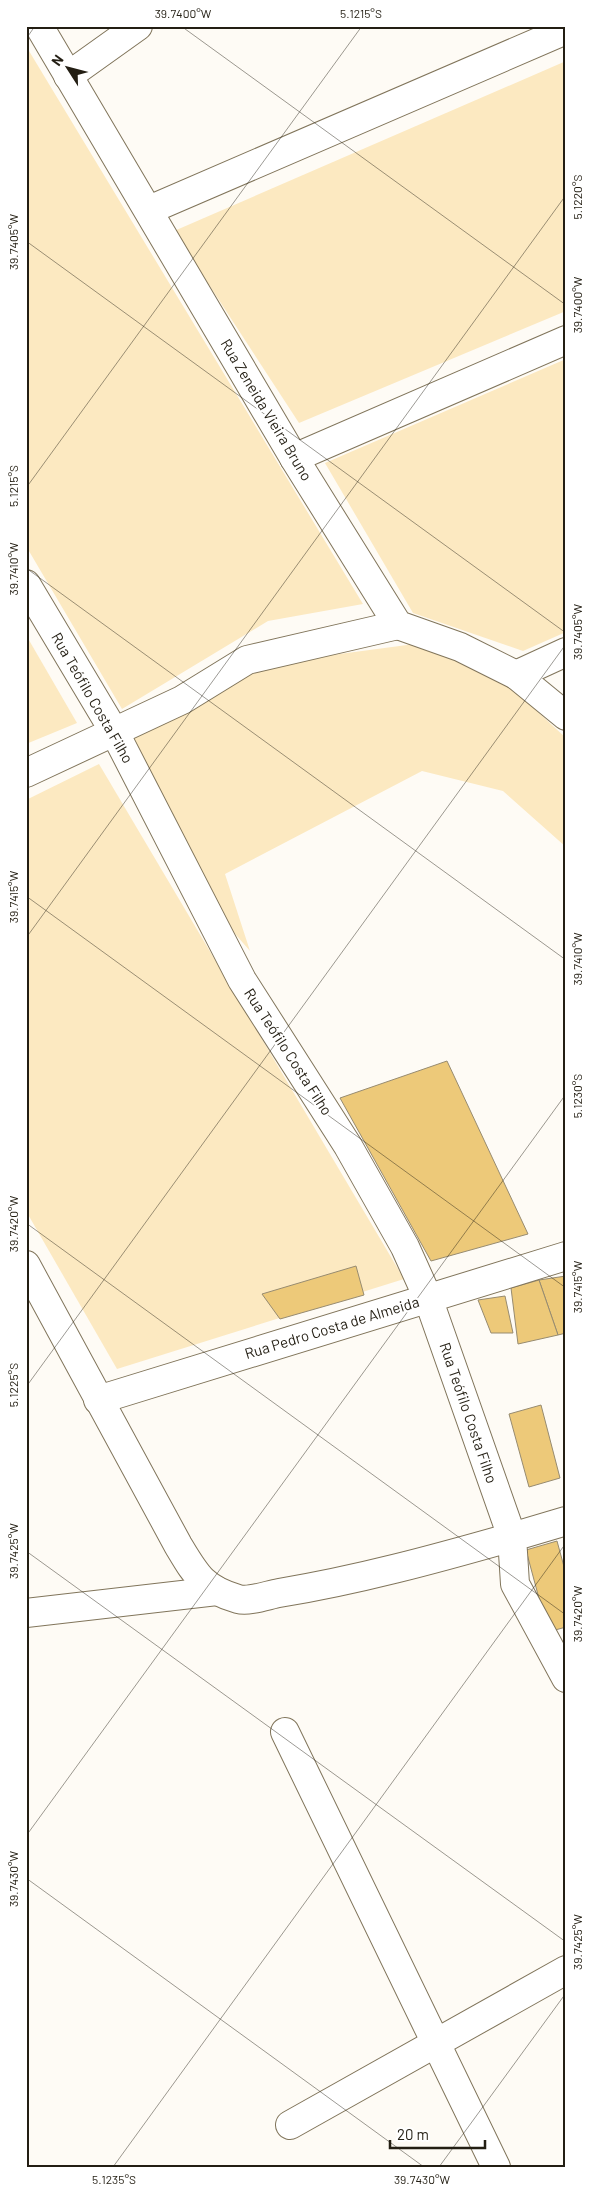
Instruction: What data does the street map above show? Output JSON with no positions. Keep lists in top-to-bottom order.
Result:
{
  "streets": {
    "street": ["Rua Zeneida Vieira Bruno", "Rua Teófilo Costa Filho", "Rua Pedro Costa de Almeida"]
  },
  "crossings": [
    ["Rua Teófilo Costa Filho", "Rua Pedro Costa de Almeida"]
  ],
  "scale_bar": "20 m",
  "north": "top left",
  "coordinates": [
    "39.7400°W",
    "5.1215°S",
    "5.1220°S",
    "39.7405°W",
    "39.7410°W",
    "39.7415°W",
    "5.1230°S",
    "39.7420°W",
    "5.1225°S",
    "39.7425°W",
    "39.7430°W",
    "5.1235°S"
  ]
}
